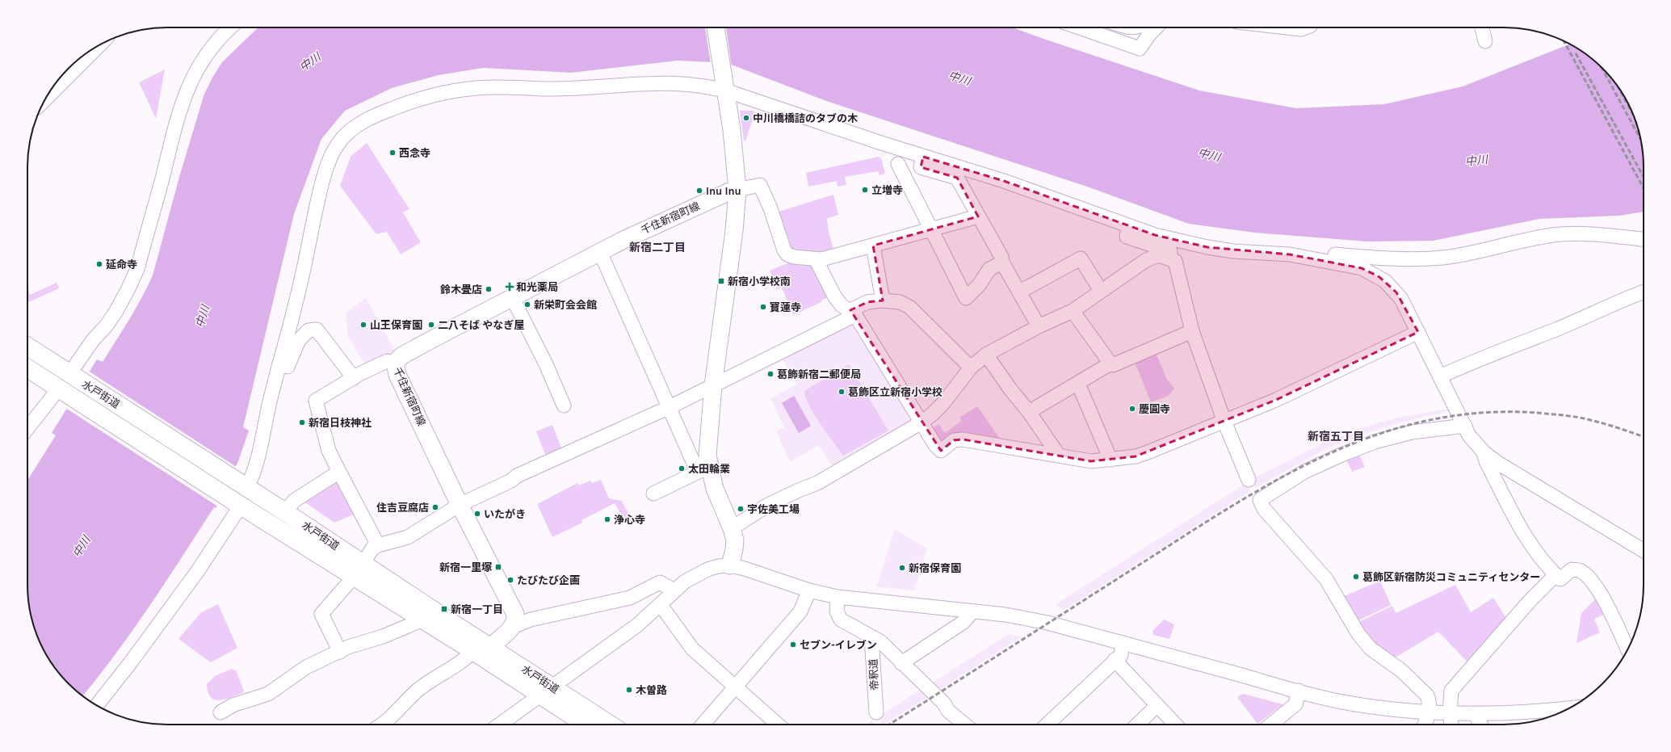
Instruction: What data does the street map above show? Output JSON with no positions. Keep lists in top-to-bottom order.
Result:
{
  "streets": {
    "highway": ["水戸街道"],
    "main road": ["千住新宿町線"],
    "street": ["帝釈道"]
  },
  "districts": ["新宿二丁目", "新宿五丁目"],
  "water": ["中川"],
  "places": {
    "other": [
      "中川橋橋詰のタブの木",
      "西念寺",
      "立増寺",
      "Inu Inu",
      "延命寺",
      "鈴木畳店",
      "新栄町会会館",
      "寶蓮寺",
      "山王保育園",
      "二八そば やなぎ屋",
      "葛飾新宿二郵便局",
      "葛飾区立新宿小学校",
      "慶圓寺",
      "新宿日枝神社",
      "太田輪業",
      "住吉豆腐店",
      "宇佐美工場",
      "いたがき",
      "浄心寺",
      "新宿保育園",
      "葛飾区新宿防災コミュニティセンター",
      "たびたび企画",
      "セブン-イレブン",
      "木曽路"
    ],
    "transit": ["新宿小学校南", "新宿一里塚", "新宿一丁目"],
    "health": ["和光薬局"]
  }
}
